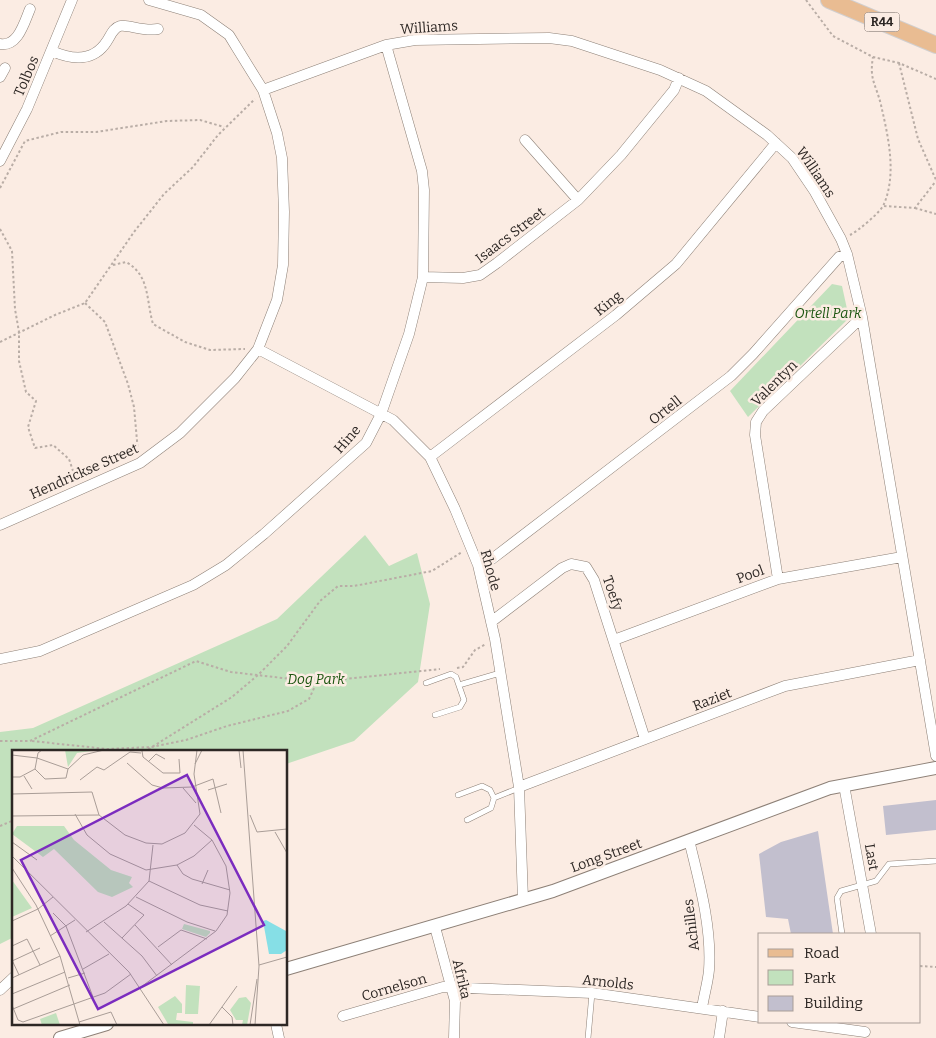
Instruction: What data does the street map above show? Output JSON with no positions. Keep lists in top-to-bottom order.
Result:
{
  "streets": {
    "main road": ["R44"],
    "street": [
      "Williams",
      "Tolbos",
      "Isaacs Street",
      "King",
      "Valentyn",
      "Ortell",
      "Hine",
      "Hendrickse Street",
      "Rhode",
      "Pool",
      "Toefy",
      "Raziet",
      "Long Street",
      "Last",
      "Achilles",
      "Afrika",
      "Arnolds",
      "Cornelson"
    ]
  },
  "crossings": [
    ["Williams", "Isaacs Street"],
    ["Williams", "King"],
    ["Williams", "Valentyn"],
    ["Williams", "Ortell"],
    ["Williams", "Hine"],
    ["Williams", "Hendrickse Street"],
    ["Williams", "Pool"],
    ["Williams", "Raziet"],
    ["Isaacs Street", "Hine"],
    ["King", "Rhode"],
    ["Valentyn", "Pool"],
    ["Ortell", "Rhode"],
    ["Hine", "Rhode"],
    ["Hendrickse Street", "Rhode"],
    ["Rhode", "Toefy"],
    ["Rhode", "Raziet"],
    ["Rhode", "Long Street"],
    ["Pool", "Toefy"],
    ["Toefy", "Raziet"],
    ["Long Street", "Last"],
    ["Long Street", "Achilles"],
    ["Long Street", "Afrika"],
    ["Achilles", "Arnolds"],
    ["Afrika", "Arnolds"],
    ["Afrika", "Cornelson"],
    ["Arnolds", "Cornelson"]
  ],
  "parks": ["Ortell Park", "Dog Park"],
  "legend": ["Road", "Park", "Building"]
}
